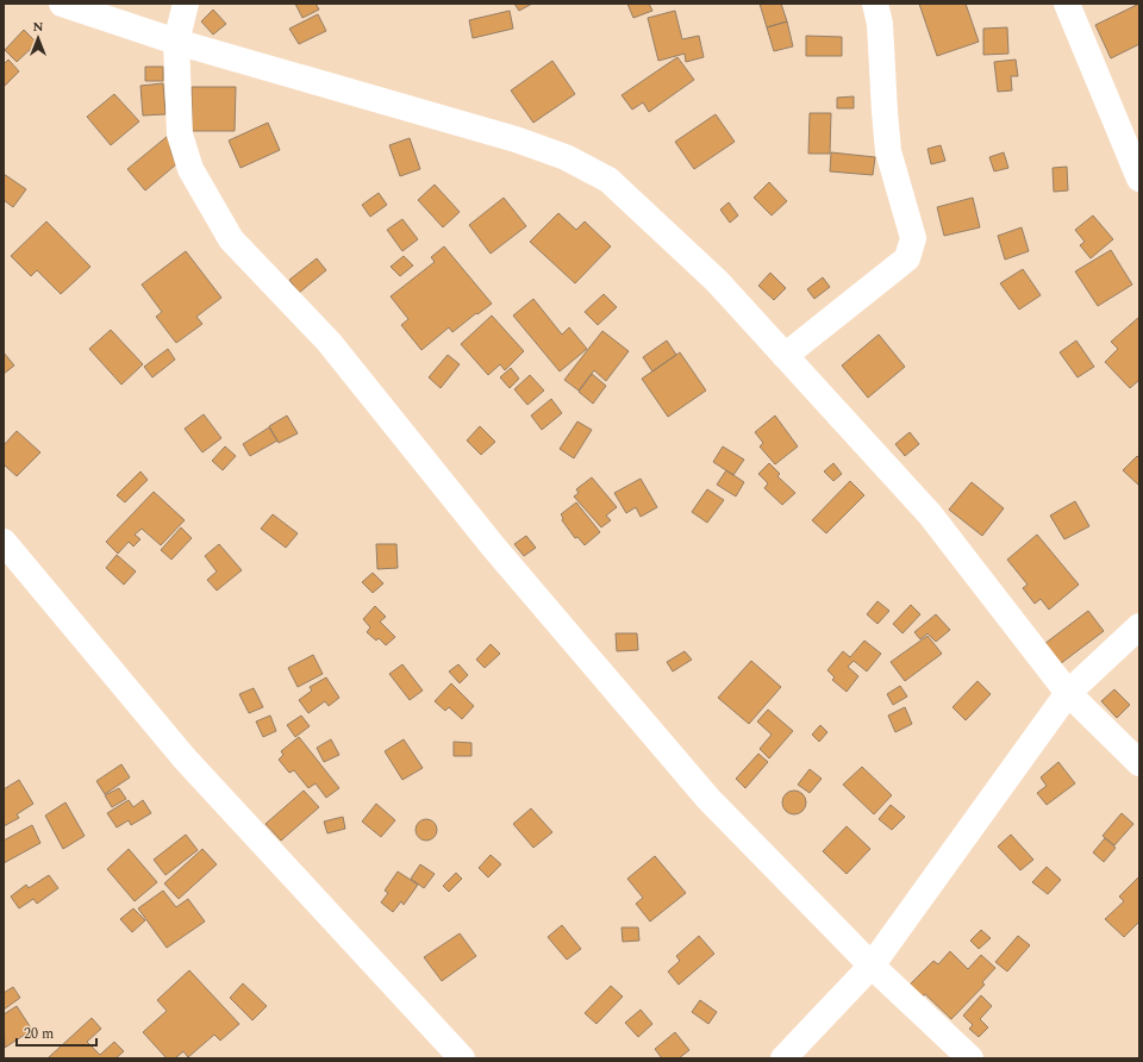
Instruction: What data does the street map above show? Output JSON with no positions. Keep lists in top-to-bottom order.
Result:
{
  "scale_bar": "20 m",
  "north": "top"
}
